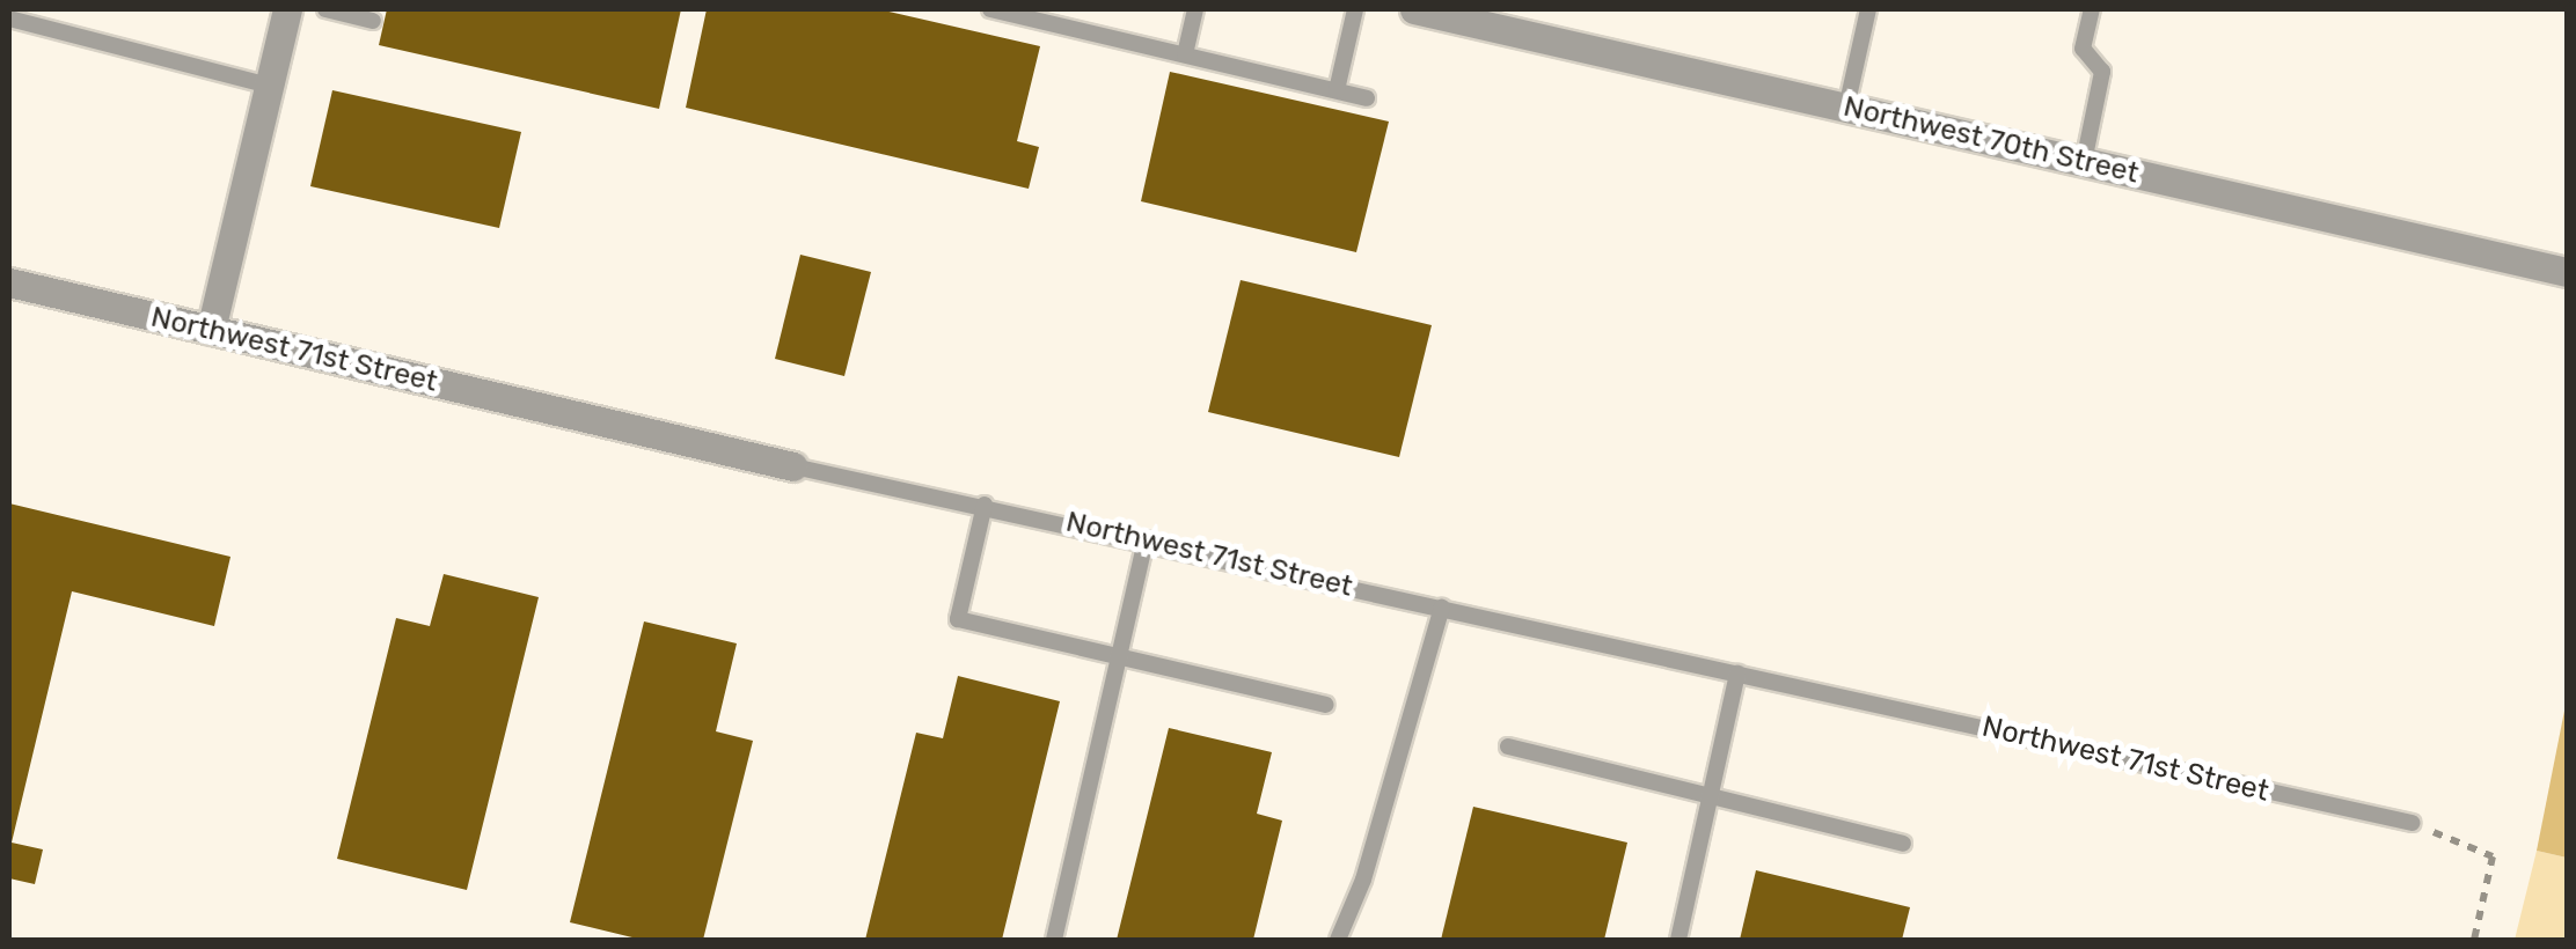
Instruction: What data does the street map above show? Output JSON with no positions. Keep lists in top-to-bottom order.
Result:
{
  "streets": {
    "street": ["Northwest 70th Street", "Northwest 71st Street"]
  }
}
